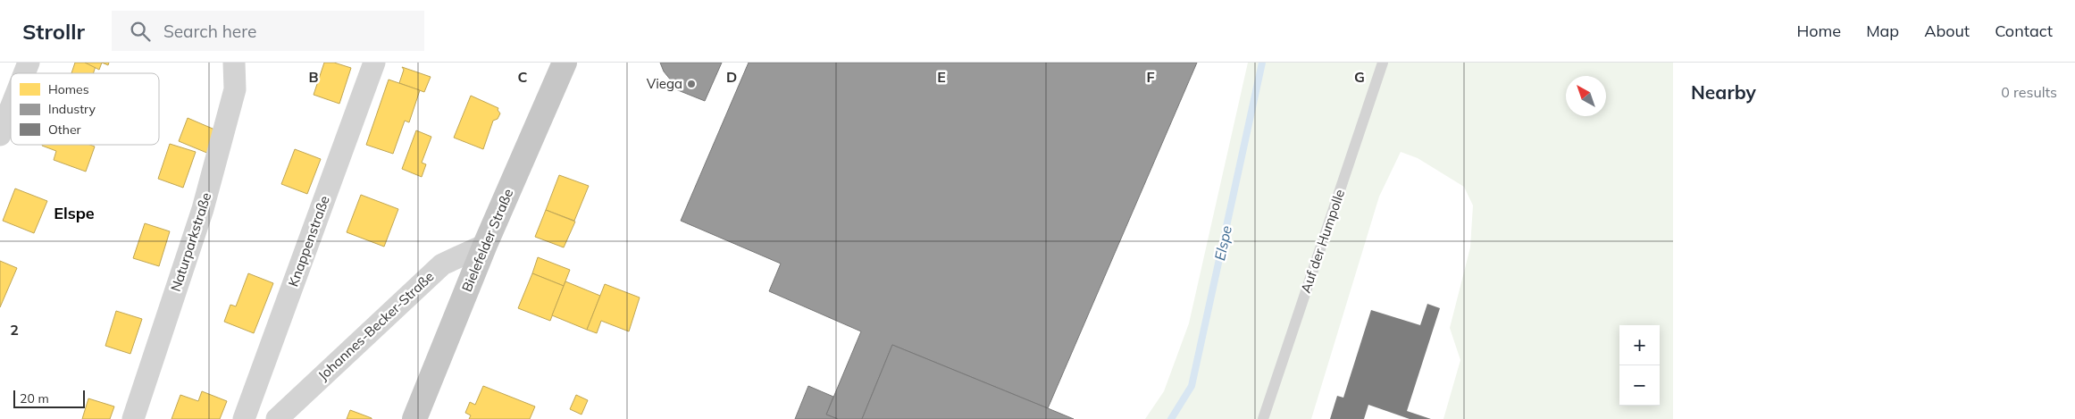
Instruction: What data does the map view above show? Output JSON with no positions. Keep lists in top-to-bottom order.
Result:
{
  "streets": {
    "main road": ["Bielefelder Straße"],
    "street": ["Knappenstraße", "Naturparkstraße", "Johannes-Becker-Straße"],
    "lane": ["Auf der Humpolle"]
  },
  "crossings": [
    ["Bielefelder Straße", "Johannes-Becker-Straße"]
  ],
  "districts": ["Elspe"],
  "water": ["Elspe"],
  "places": ["Viega"],
  "legend": ["Homes", "Industry", "Other"],
  "scale_bar": "20 m",
  "north": "top left",
  "page": {
    "header": "Strollr",
    "search": "Search here",
    "nav": [
      "Home",
      "Map",
      "About",
      "Contact"
    ],
    "heading": ["Nearby", "0 results"],
    "map_buttons": ["+", "−"],
    "scale": "20 m"
  },
  "grid": {
    "columns": [
      "B",
      "C",
      "D",
      "E",
      "F",
      "G"
    ],
    "rows": ["2"]
  }
}
